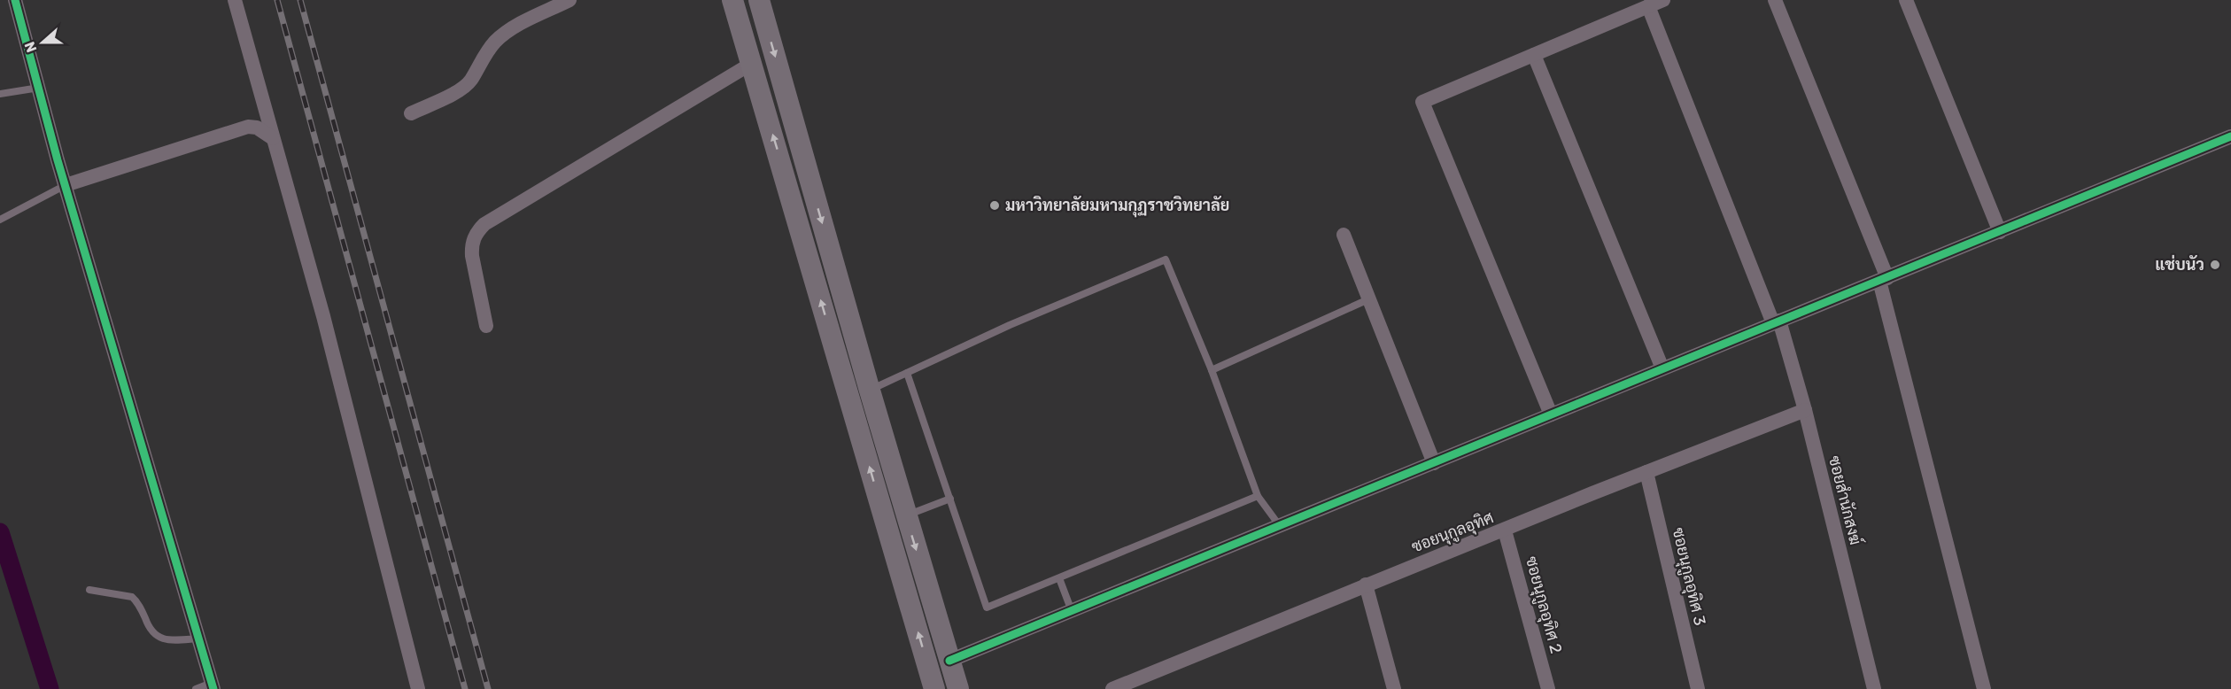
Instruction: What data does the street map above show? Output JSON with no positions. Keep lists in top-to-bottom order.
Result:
{
  "streets": {
    "street": [
      "ซอยสำนักสงฆ์",
      "ซอยนุกูลอุทิศ",
      "ซอยนุกูลอุทิศ 3",
      "ซอยนุกูลอุทิศ 2"
    ]
  },
  "crossings": [
    ["ซอยสำนักสงฆ์", "ซอยนุกูลอุทิศ"],
    ["ซอยนุกูลอุทิศ", "ซอยนุกูลอุทิศ 3"],
    ["ซอยนุกูลอุทิศ", "ซอยนุกูลอุทิศ 2"]
  ],
  "places": ["มหาวิทยาลัยมหามกุฏราชวิทยาลัย", "แช่บนัว"],
  "north": "left"
}
